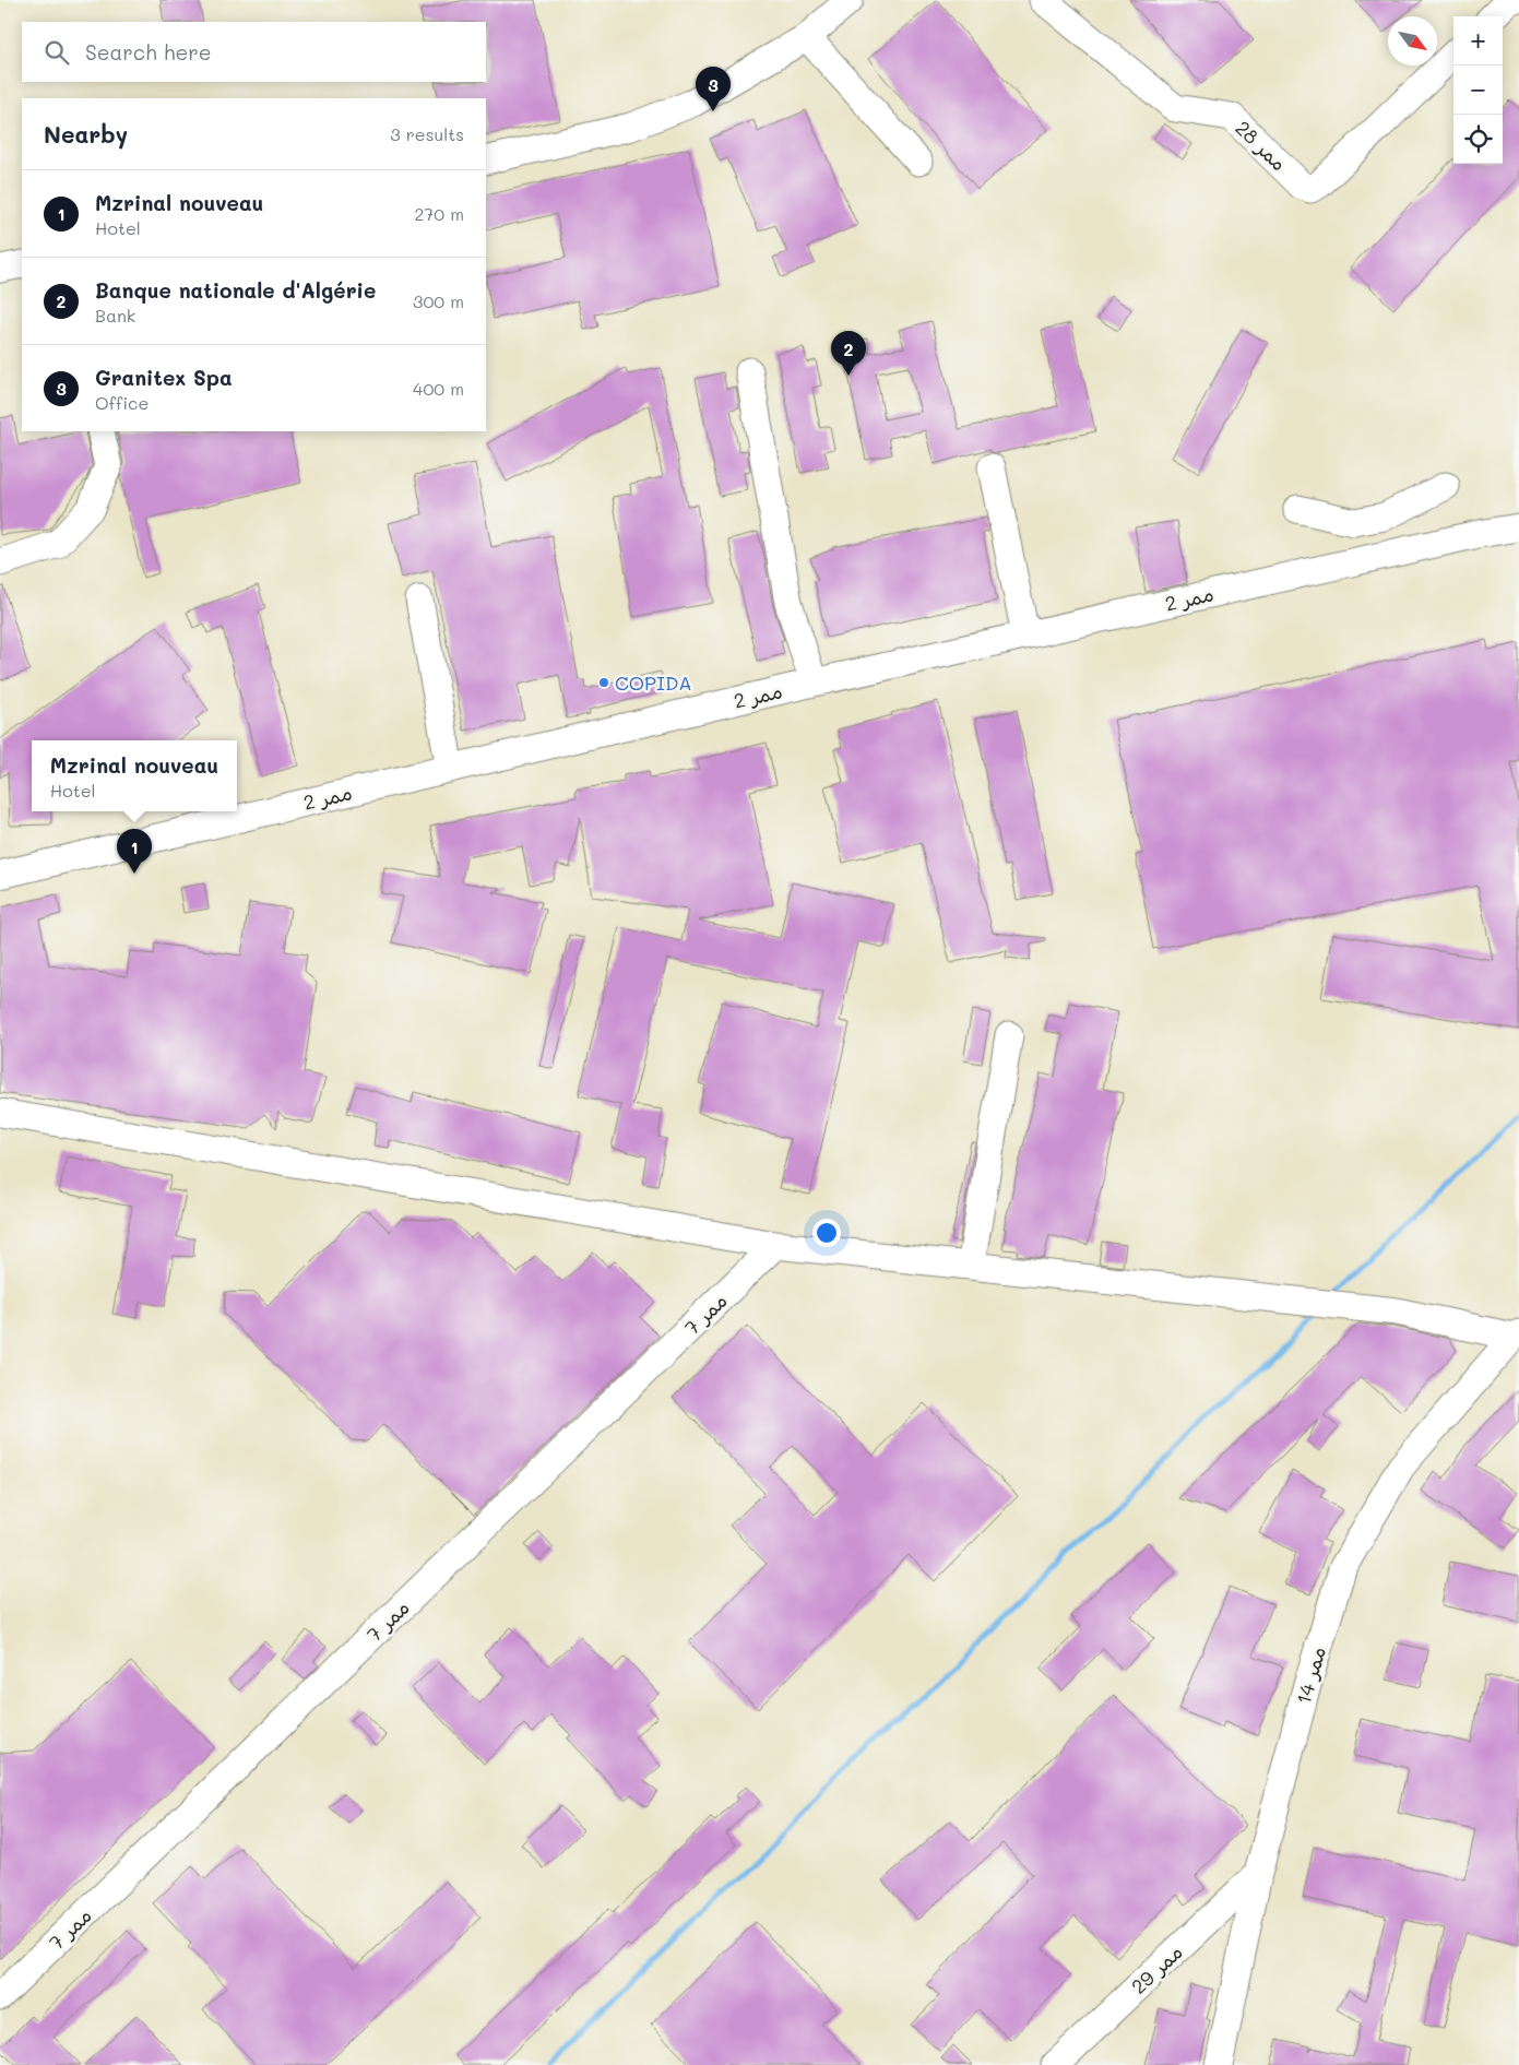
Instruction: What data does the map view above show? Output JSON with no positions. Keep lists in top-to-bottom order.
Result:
{
  "streets": {
    "lane": [
      "ممر 28",
      "ممر 2",
      "ممر 7",
      "ممر 14",
      "ممر 29"
    ]
  },
  "crossings": [
    ["ممر 14", "ممر 29"]
  ],
  "places": ["COPIDA"],
  "north": "bottom right",
  "page": {
    "map_buttons": ["+", "−"],
    "search": "Search here",
    "pins": ["3", "2", "1"],
    "heading": ["Nearby", "3 results"],
    "list": [
      {
        "mark": "1",
        "name": "Mzrinal nouveau",
        "note": "Hotel",
        "value": "270 m"
      },
      {
        "mark": "2",
        "name": "Banque nationale d'Algérie",
        "note": "Bank",
        "value": "300 m"
      },
      {
        "mark": "3",
        "name": "Granitex Spa",
        "note": "Office",
        "value": "400 m"
      }
    ],
    "popup": ["Mzrinal nouveau", "Hotel"]
  }
}
